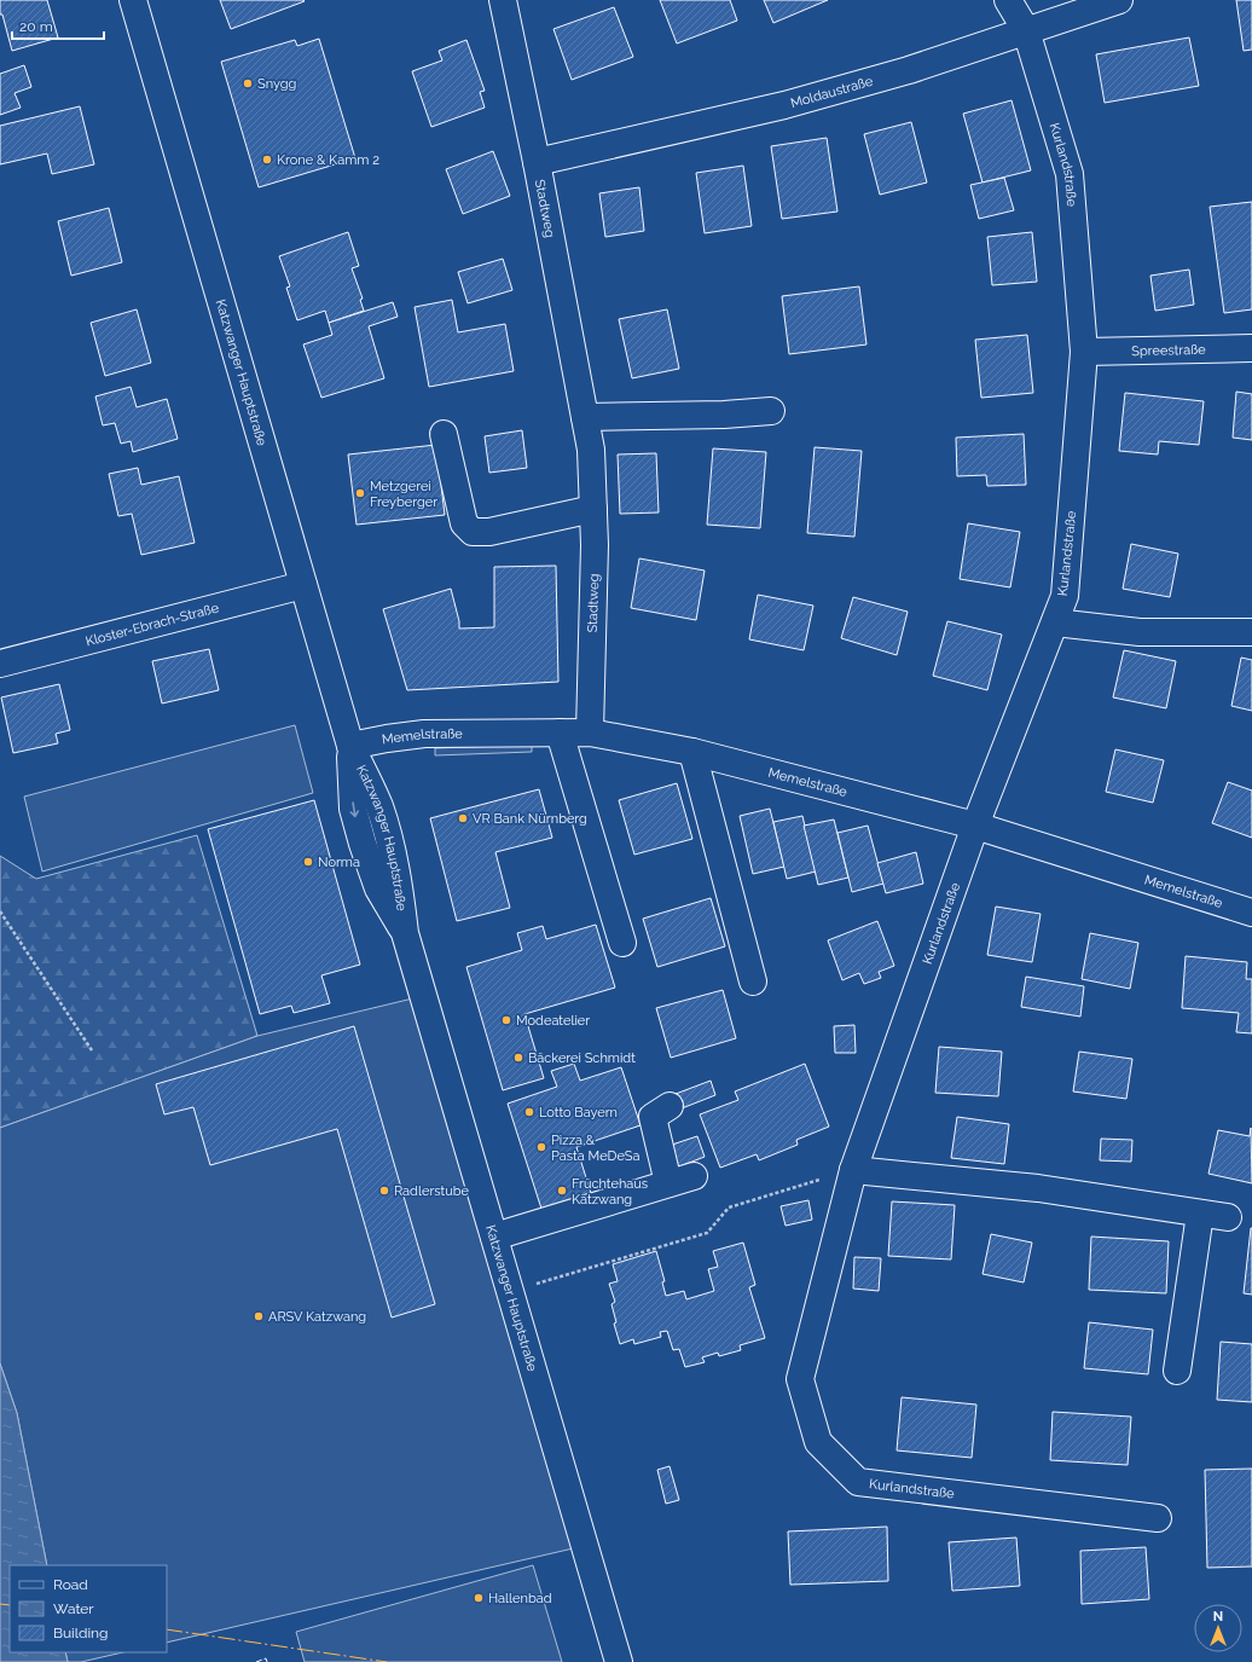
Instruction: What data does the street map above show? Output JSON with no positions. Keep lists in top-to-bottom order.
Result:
{
  "streets": {
    "street": [
      "Moldaustraße",
      "Kurlandstraße",
      "Stadtweg",
      "Spreestraße",
      "Katzwanger Hauptstraße",
      "Kloster-Ebrach-Straße",
      "Memelstraße"
    ]
  },
  "crossings": [
    ["Moldaustraße", "Kurlandstraße"],
    ["Moldaustraße", "Stadtweg"],
    ["Kurlandstraße", "Spreestraße"],
    ["Kurlandstraße", "Memelstraße"],
    ["Stadtweg", "Memelstraße"],
    ["Katzwanger Hauptstraße", "Kloster-Ebrach-Straße"],
    ["Katzwanger Hauptstraße", "Memelstraße"]
  ],
  "places": [
    "Snygg",
    "Krone & Kamm 2",
    "Metzgerei Freyberger",
    "VR Bank Nürnberg",
    "Norma",
    "Modeatelier",
    "Bäckerei Schmidt",
    "Lotto Bayern",
    "Pizza & Pasta MeDeSa",
    "Radlerstube",
    "Früchtehaus Katzwang",
    "ARSV Katzwang",
    "Hallenbad"
  ],
  "legend": ["Road", "Water", "Building"],
  "scale_bar": "20 m",
  "north": "top"
}
